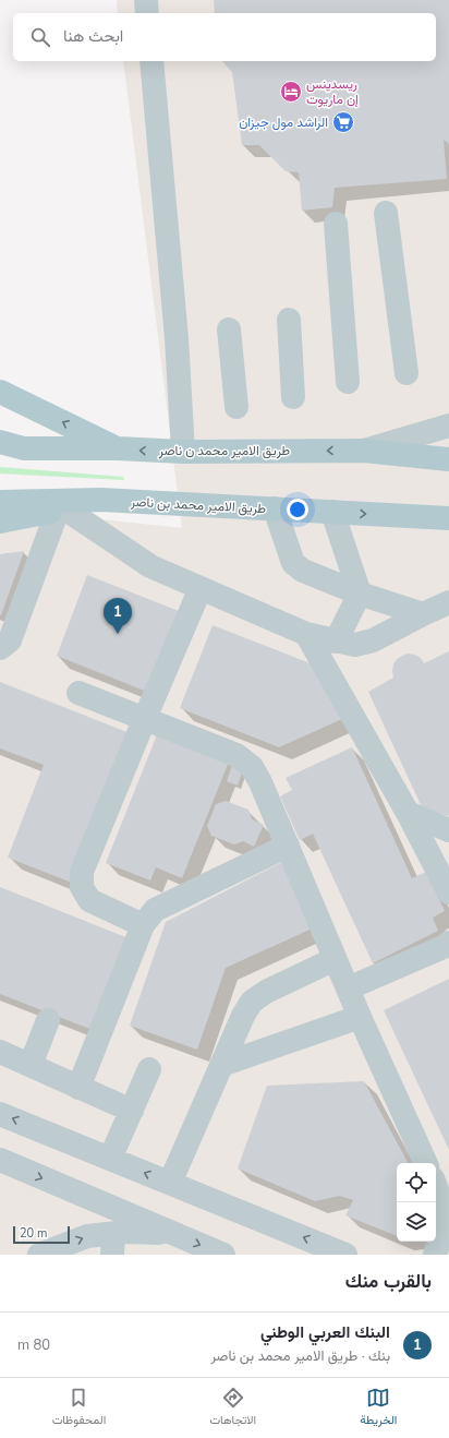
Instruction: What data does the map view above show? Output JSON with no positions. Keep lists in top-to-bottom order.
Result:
{
  "streets": {
    "main road": ["طريق الامير محمد ن ناصر", "طريق الامير محمد بن ناصر"]
  },
  "one_way": ["طريق الامير محمد ن ناصر"],
  "places": {
    "hotel": ["ريسدينس إن ماريوت"],
    "supermarket": ["الراشد مول جيزان"]
  },
  "scale_bar": "20 m",
  "page": {
    "search": "ابحث هنا",
    "pins": "1",
    "scale": "20 m",
    "heading": "بالقرب منك",
    "list": [
      {
        "mark": "1",
        "name": "البنك العربي الوطني",
        "note": "بنك · طريق الامير محمد بن ناصر",
        "value": "80 m"
      }
    ],
    "nav": ["الخريطة", "الاتجاهات", "المحفوظات"]
  }
}
